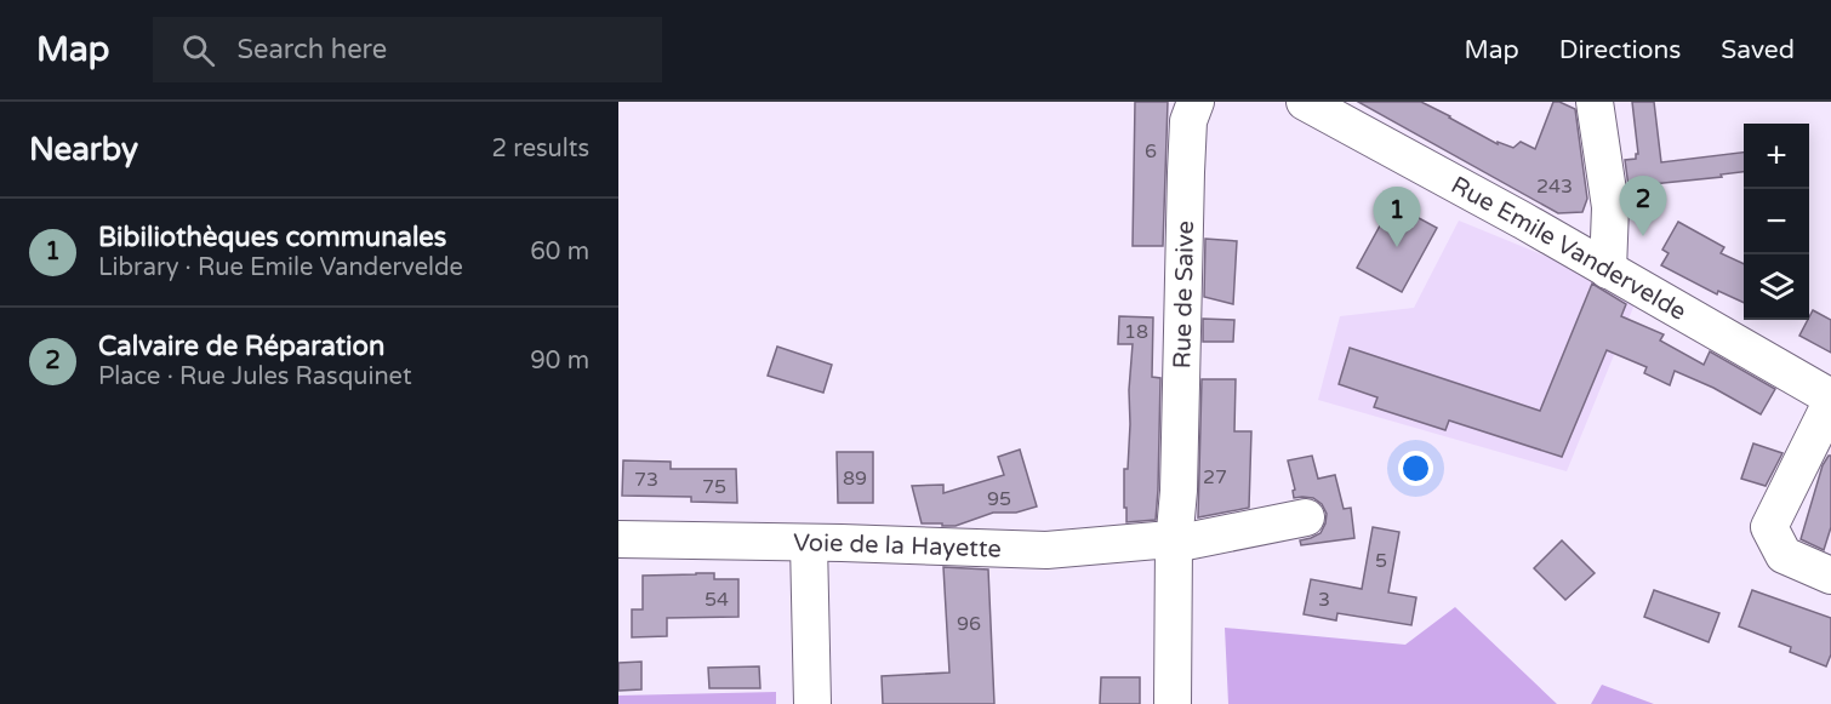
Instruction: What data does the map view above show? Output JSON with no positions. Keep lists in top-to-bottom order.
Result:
{
  "streets": {
    "street": ["Rue Emile Vandervelde", "Rue de Saive", "Voie de la Hayette"]
  },
  "crossings": [
    ["Rue de Saive", "Voie de la Hayette"]
  ],
  "house_numbers": [
    "6",
    "243",
    "18",
    "27",
    "89",
    "73",
    "75",
    "95",
    "5",
    "54",
    "3",
    "96"
  ],
  "page": {
    "header": "Map",
    "search": "Search here",
    "nav": ["Map", "Directions", "Saved"],
    "heading": ["Nearby", "2 results"],
    "map_buttons": ["+", "−"],
    "pins": ["2", "1"],
    "list": [
      {
        "mark": "1",
        "name": "Bibiliothèques communales",
        "note": "Library · Rue Emile Vandervelde",
        "value": "60 m"
      },
      {
        "mark": "2",
        "name": "Calvaire de Réparation",
        "note": "Place · Rue Jules Rasquinet",
        "value": "90 m"
      }
    ]
  }
}
